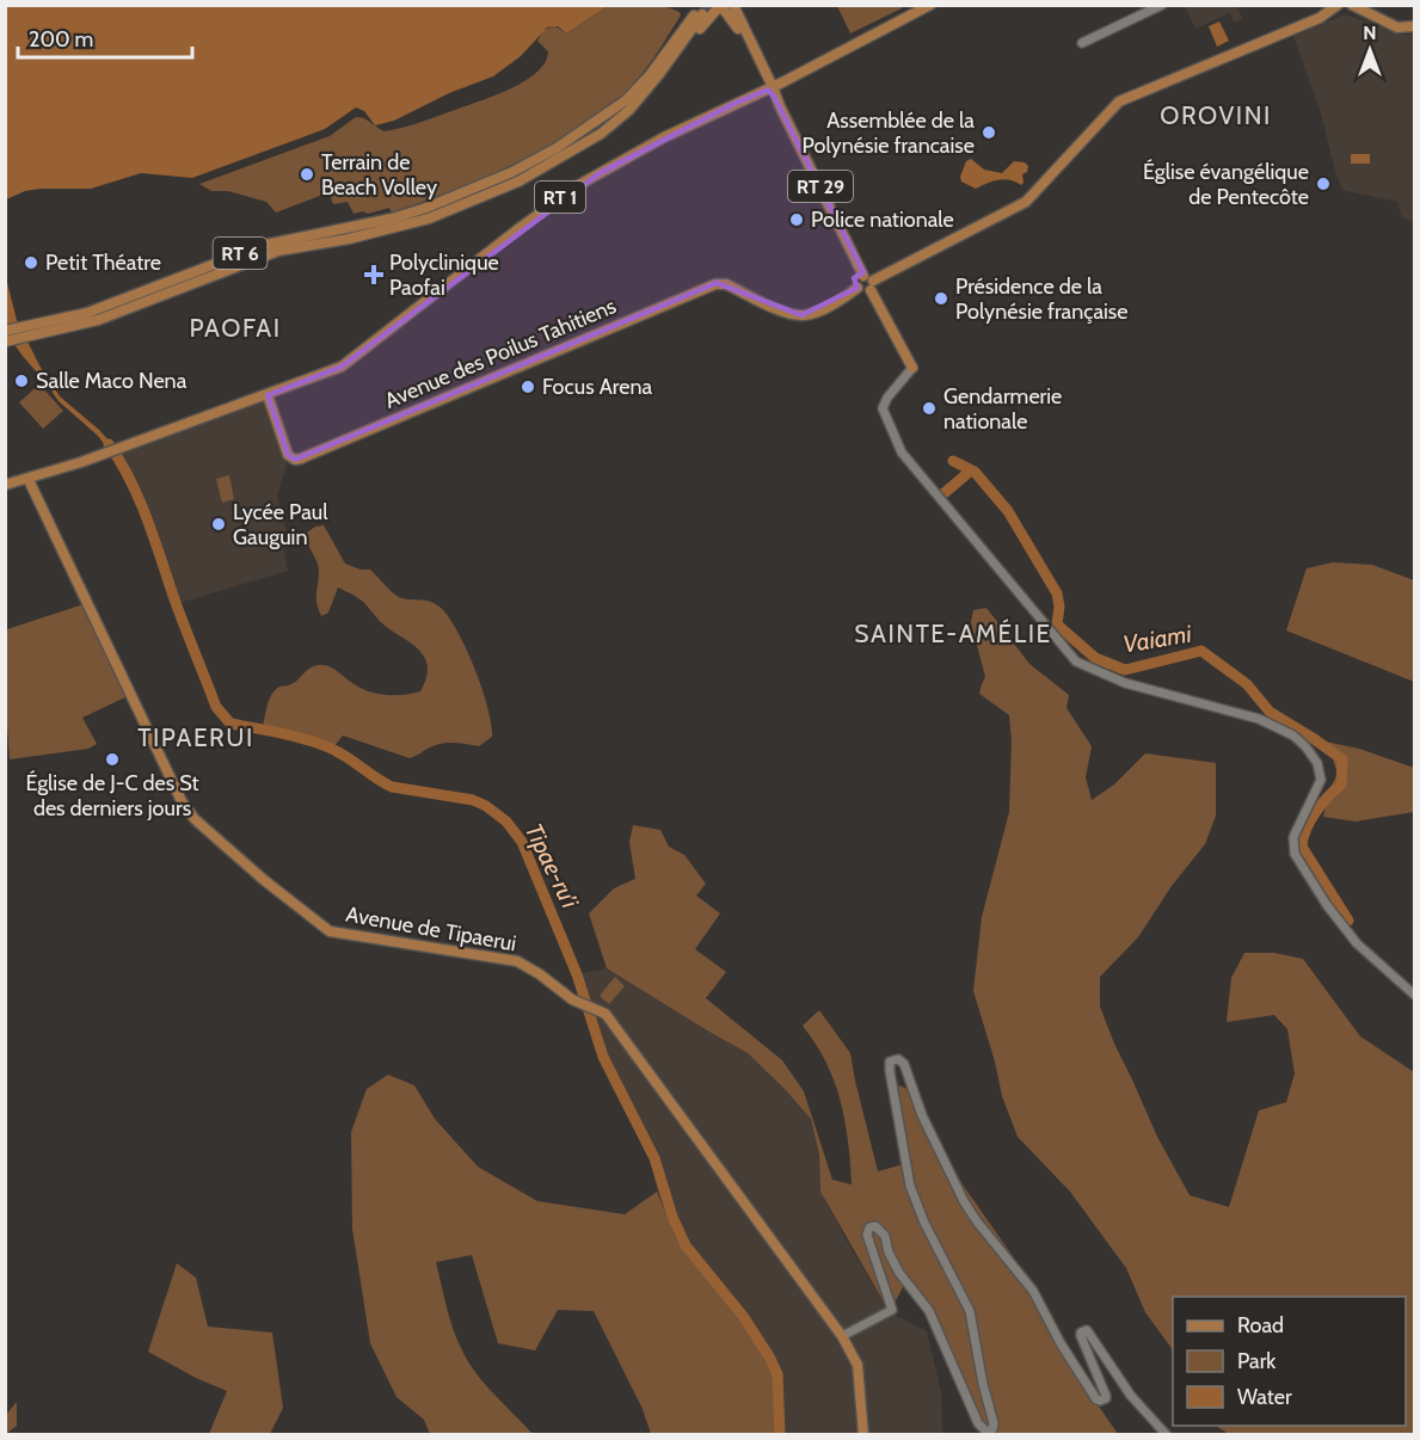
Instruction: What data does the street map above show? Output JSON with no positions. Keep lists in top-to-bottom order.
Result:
{
  "streets": {
    "main road": [
      "RT 29",
      "RT 1",
      "RT 6",
      "Avenue des Poilus Tahitiens",
      "Avenue de Tipaerui"
    ]
  },
  "crossings": [
    ["RT 29", "RT 1"],
    ["RT 29", "RT 6"],
    ["RT 29", "Avenue des Poilus Tahitiens"],
    ["RT 1", "Avenue des Poilus Tahitiens"],
    ["RT 1", "Avenue de Tipaerui"]
  ],
  "districts": [
    "OROVINI",
    "PAOFAI",
    "SAINTE-AMÉLIE",
    "TIPAERUI"
  ],
  "water": ["Vaiami", "Tipae-ru’i"],
  "places": {
    "other": [
      "Assemblée de la Polynésie francaise",
      "Terrain de Beach Volley",
      "Église évangélique de Pentecôte",
      "Police nationale",
      "Petit Théatre",
      "Présidence de la Polynésie française",
      "Salle Maco Nena",
      "Focus Arena",
      "Gendarmerie nationale",
      "Lycée Paul Gauguin",
      "Église de J-C des St des derniers jours"
    ],
    "health": ["Polyclinique Paofai"]
  },
  "legend": ["Road", "Park", "Water"],
  "scale_bar": "200 m",
  "north": "top"
}
